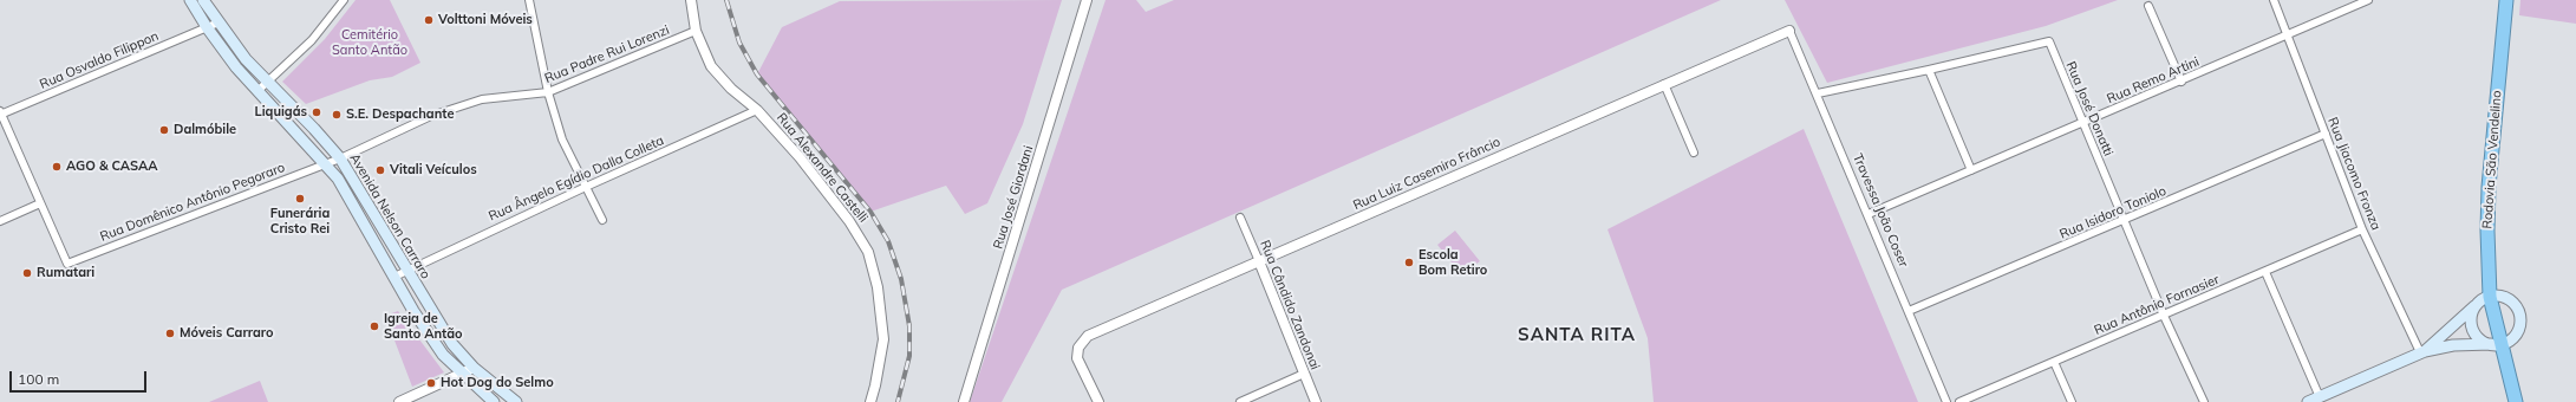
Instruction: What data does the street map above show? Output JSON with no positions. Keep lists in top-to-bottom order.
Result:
{
  "streets": {
    "highway": ["Rodovia São Vendelino"],
    "main road": ["Avenida Nelson Carraro"],
    "street": [
      "Rua Padre Rui Lorenzi",
      "Rua Osvaldo Filippon",
      "Rua Remo Artini",
      "Rua José Donatti",
      "Rua Alexandre Castelli",
      "Rua Luiz Casemiro Frâncio",
      "Rua Jiacomo Fronza",
      "Rua Ângelo Egídio Dalla Colleta",
      "Rua José Giordani",
      "Rua Domênico Antônio Pegoraro",
      "Travessa João Coser",
      "Rua Isidoro Toniolo",
      "Rua Cândido Zandonai",
      "Rua Antônio Fornasier"
    ]
  },
  "crossings": [
    ["Rua Padre Rui Lorenzi", "Rua Alexandre Castelli"],
    ["Rua Padre Rui Lorenzi", "Rua Domênico Antônio Pegoraro"],
    ["Rua Padre Rui Lorenzi", "Avenida Nelson Carraro"],
    ["Rua Osvaldo Filippon", "Avenida Nelson Carraro"],
    ["Rua Remo Artini", "Rua José Donatti"],
    ["Rua Remo Artini", "Rua Jiacomo Fronza"],
    ["Rua Remo Artini", "Travessa João Coser"],
    ["Rua José Donatti", "Travessa João Coser"],
    ["Rua José Donatti", "Rua Isidoro Toniolo"],
    ["Rua José Donatti", "Rua Antônio Fornasier"],
    ["Rua Alexandre Castelli", "Rua Ângelo Egídio Dalla Colleta"],
    ["Rua Luiz Casemiro Frâncio", "Travessa João Coser"],
    ["Rua Luiz Casemiro Frâncio", "Rua Cândido Zandonai"],
    ["Rua Jiacomo Fronza", "Rua Isidoro Toniolo"],
    ["Rua Jiacomo Fronza", "Rua Antônio Fornasier"],
    ["Rua Ângelo Egídio Dalla Colleta", "Avenida Nelson Carraro"],
    ["Rua Domênico Antônio Pegoraro", "Avenida Nelson Carraro"],
    ["Travessa João Coser", "Rua Isidoro Toniolo"]
  ],
  "districts": ["SANTA RITA"],
  "parks": ["Cemitério Santo Antão"],
  "places": [
    "Volttoni Móveis",
    "Liquigás",
    "S.E. Despachante",
    "Dalmóbile",
    "AGO & CASAA",
    "Vitali Veículos",
    "Funerária Cristo Rei",
    "Escola Bom Retiro",
    "Rumatari",
    "Igreja de Santo Antão",
    "Móveis Carraro",
    "Hot Dog do Selmo"
  ],
  "scale_bar": "100 m"
}
